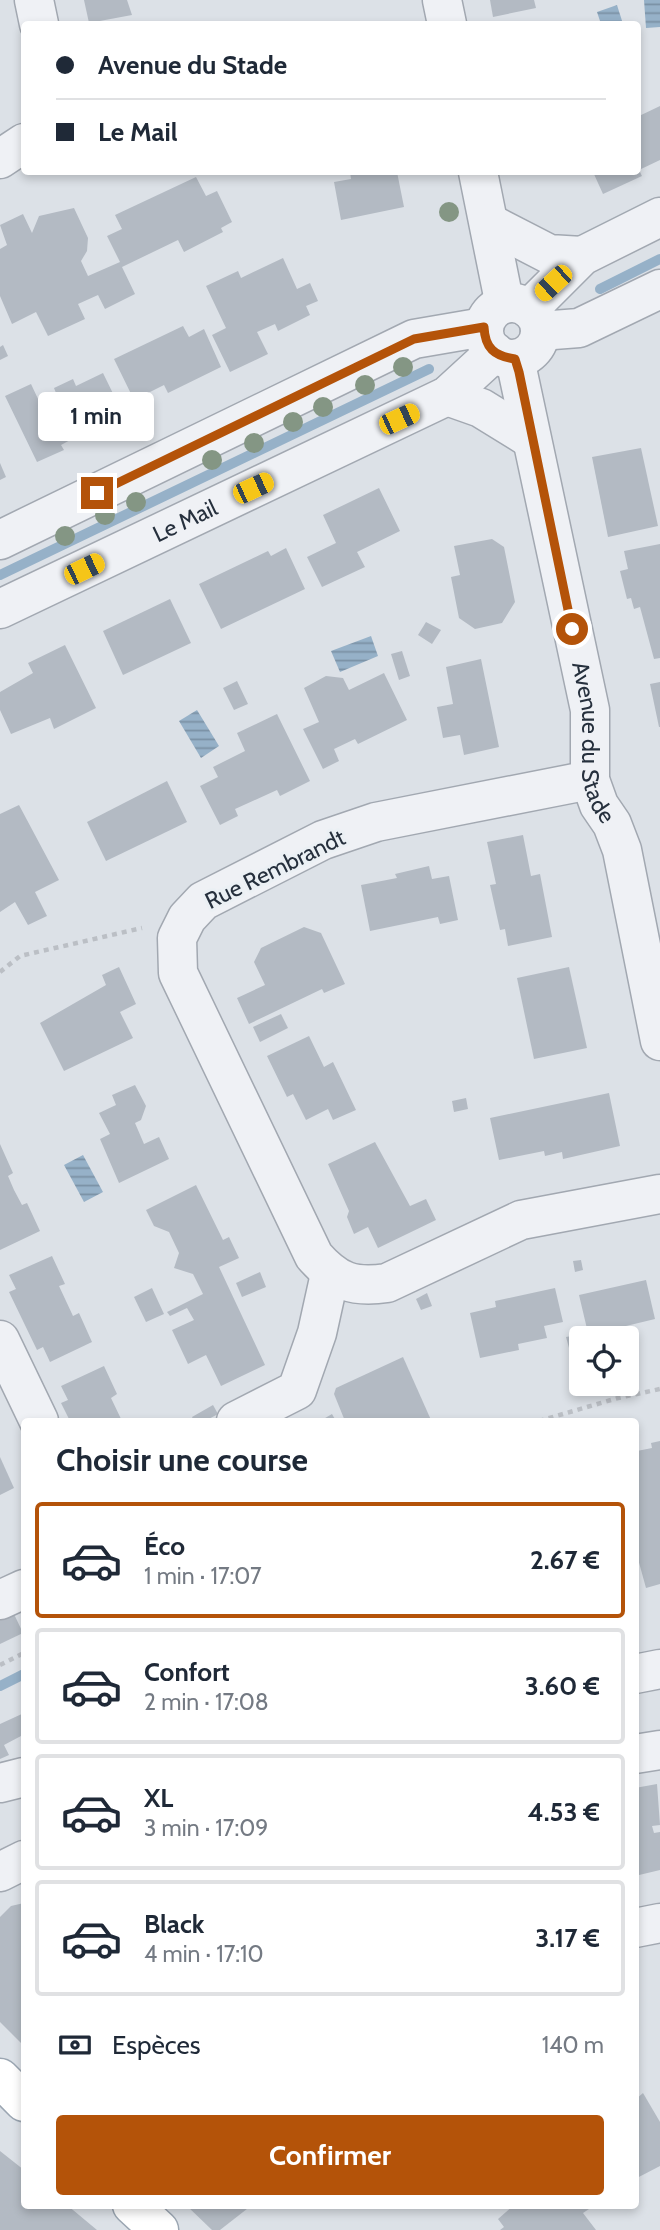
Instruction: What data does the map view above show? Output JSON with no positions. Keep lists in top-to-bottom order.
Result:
{
  "streets": {
    "street": ["Le Mail", "Avenue du Stade", "Rue Rembrandt"]
  },
  "crossings": [
    ["Le Mail", "Avenue du Stade"],
    ["Avenue du Stade", "Rue Rembrandt"]
  ],
  "page": {
    "banner": ["Avenue du Stade", "Le Mail"],
    "bubble": "1 min",
    "heading": "Choisir une course",
    "list": [
      {
        "name": "Éco",
        "note": "1 min · 17:07",
        "value": "2.67 €"
      },
      {
        "name": "Confort",
        "note": "2 min · 17:08",
        "value": "3.60 €"
      },
      {
        "name": "XL",
        "note": "3 min · 17:09",
        "value": "4.53 €"
      },
      {
        "name": "Black",
        "note": "4 min · 17:10",
        "value": "3.17 €"
      }
    ],
    "pay": ["Espèces", "140 m"],
    "buttons": "Confirmer"
  }
}
